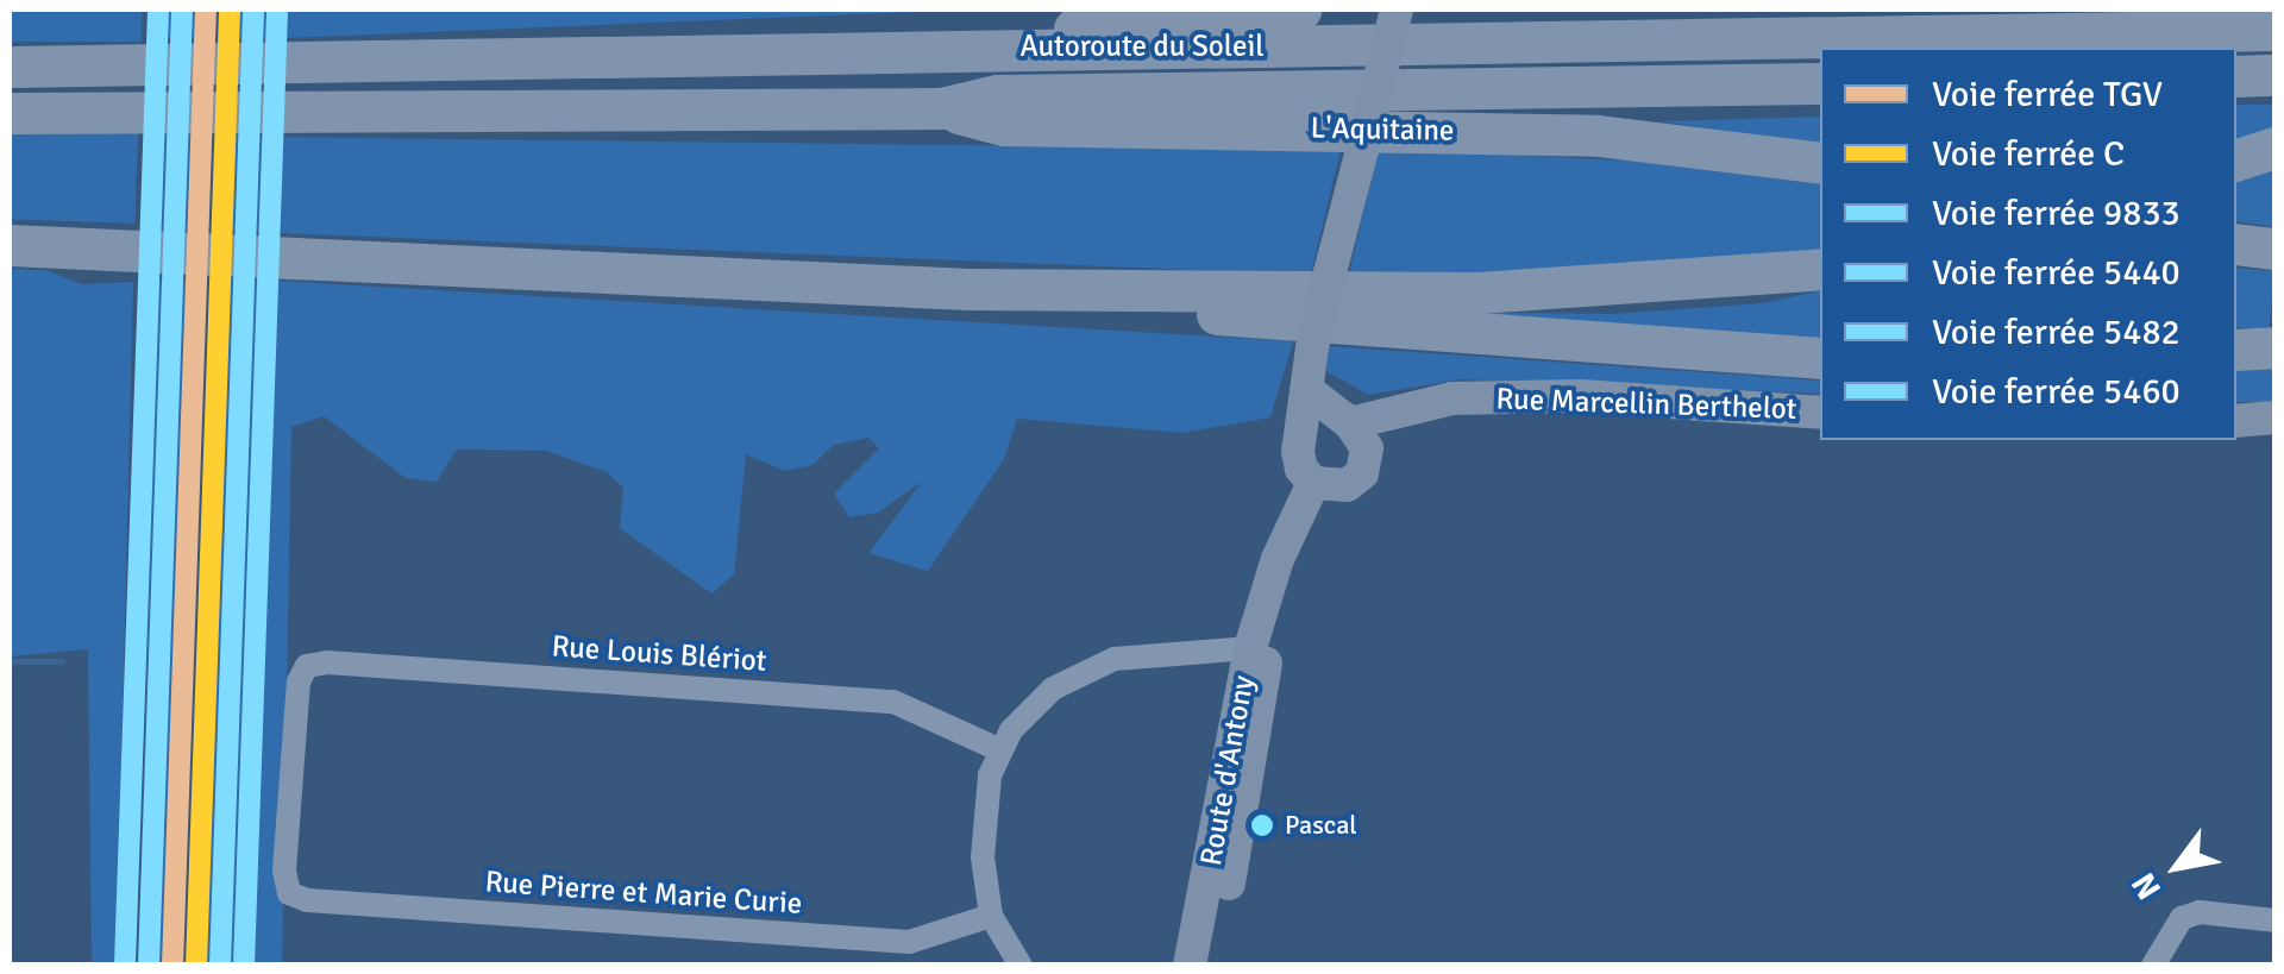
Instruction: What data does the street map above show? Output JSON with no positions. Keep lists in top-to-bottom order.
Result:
{
  "streets": {
    "highway": ["Autoroute du Soleil", "L'Aquitaine"],
    "street": [
      "Rue Marcellin Berthelot",
      "Rue Louis Blériot",
      "Route d'Antony",
      "Rue Pierre et Marie Curie"
    ]
  },
  "crossings": [
    ["Autoroute du Soleil", "L'Aquitaine"],
    ["Rue Marcellin Berthelot", "Route d'Antony"],
    ["Rue Louis Blériot", "Rue Pierre et Marie Curie"]
  ],
  "places": ["Pascal"],
  "lines": [
    "rail line TGV",
    "rail line 9833",
    "rail line 5482",
    "rail line C",
    "rail line 5440",
    "rail line 5460"
  ],
  "legend": [
    "Voie ferrée TGV",
    "Voie ferrée C",
    "Voie ferrée 9833",
    "Voie ferrée 5440",
    "Voie ferrée 5482",
    "Voie ferrée 5460"
  ],
  "north": "bottom left"
}
